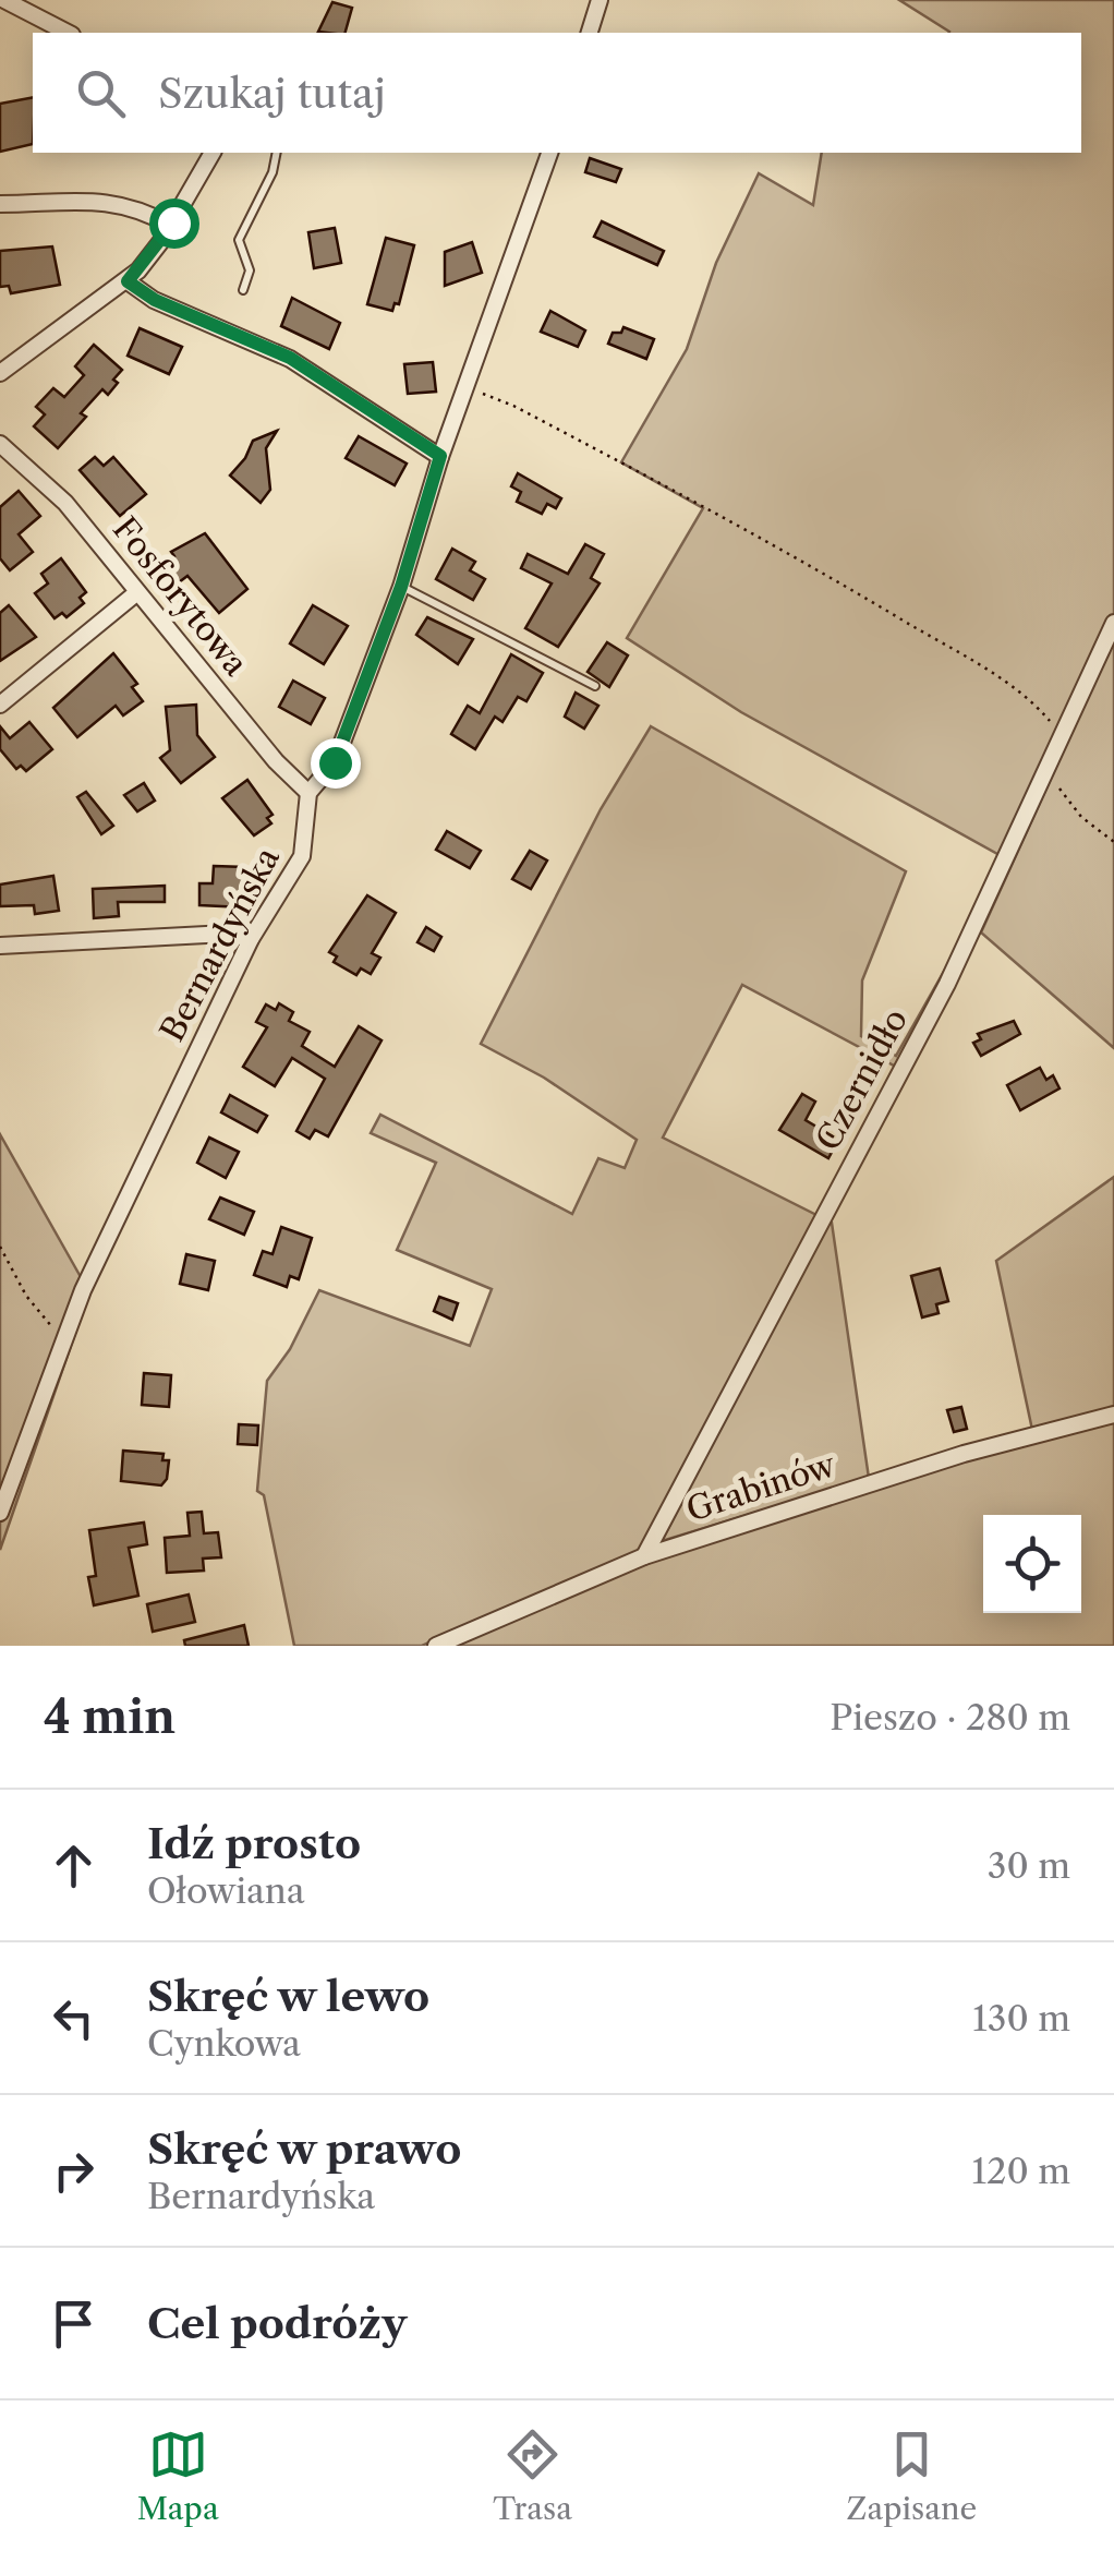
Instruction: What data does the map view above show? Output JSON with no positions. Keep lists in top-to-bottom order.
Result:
{
  "streets": {
    "street": [
      "Fosforytowa",
      "Bernardyńska",
      "Czernidło",
      "Grabinów"
    ]
  },
  "crossings": [
    ["Fosforytowa", "Bernardyńska"],
    ["Czernidło", "Grabinów"]
  ],
  "page": {
    "search": "Szukaj tutaj",
    "heading": ["4 min", "Pieszo · 280 m"],
    "list": [
      ["Idź prosto", "Ołowiana", "30 m"],
      ["Skręć w lewo", "Cynkowa", "130 m"],
      ["Skręć w prawo", "Bernardyńska", "120 m"],
      "Cel podróży"
    ],
    "nav": ["Mapa", "Trasa", "Zapisane"]
  }
}
